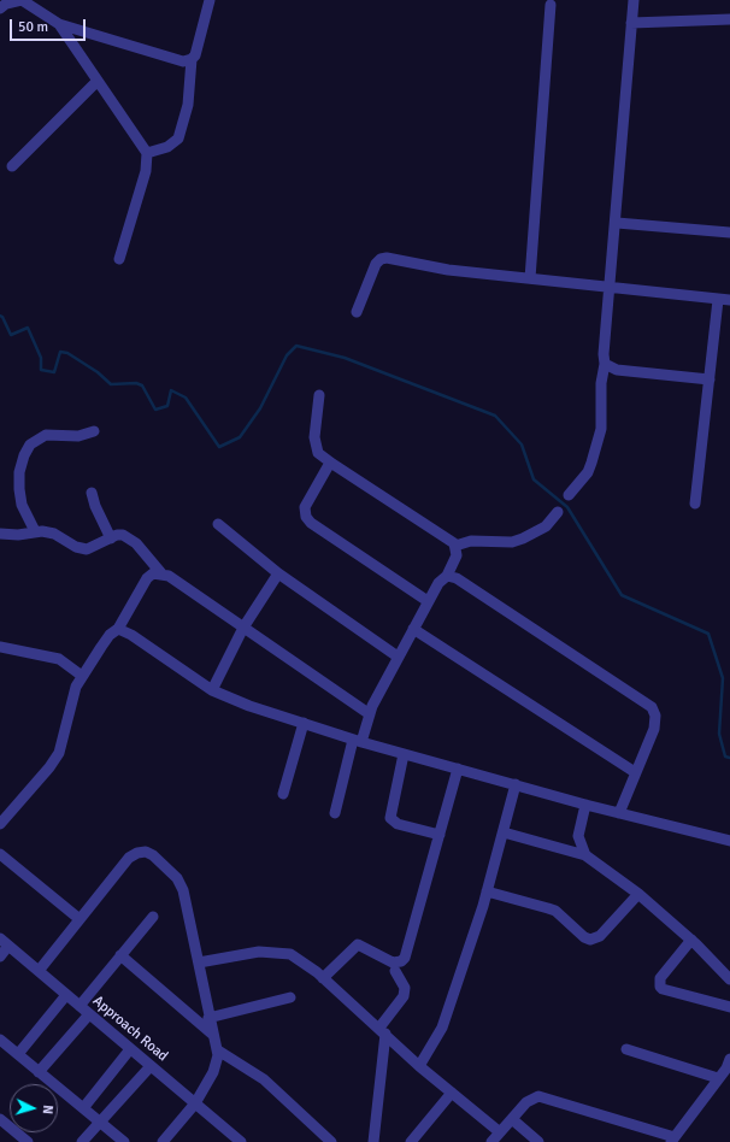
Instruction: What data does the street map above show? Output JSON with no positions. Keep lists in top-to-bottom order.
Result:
{
  "streets": {
    "street": ["Approach Road"]
  },
  "scale_bar": "50 m",
  "north": "right"
}
